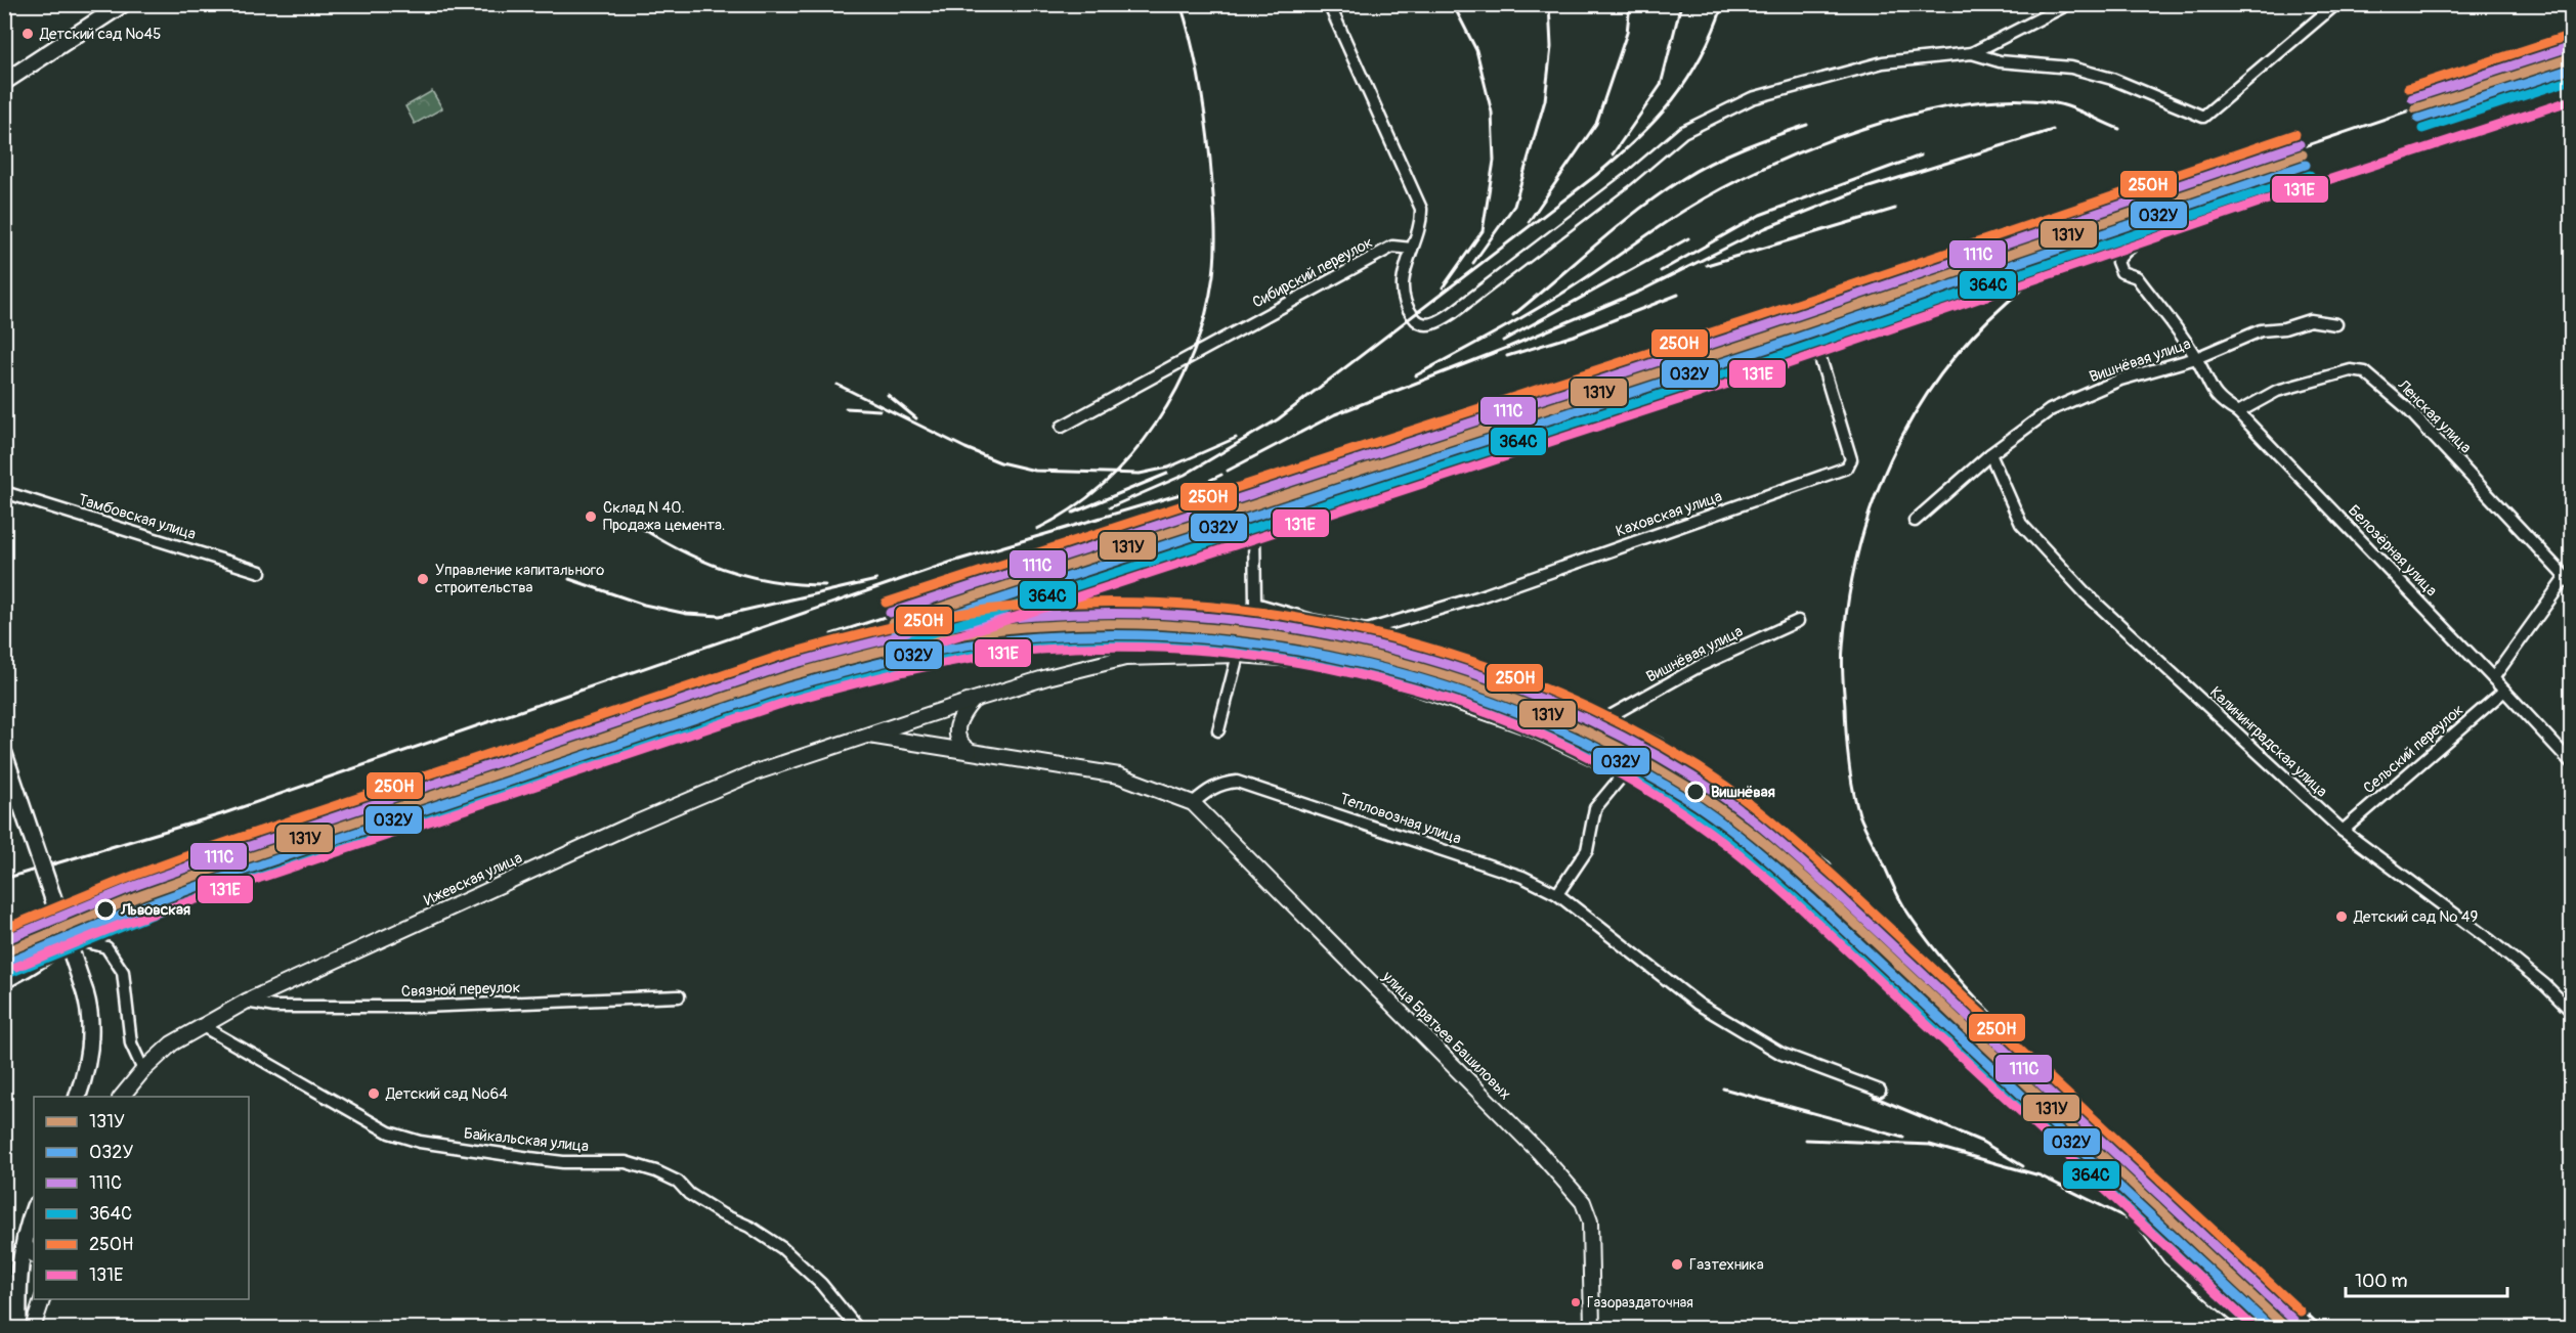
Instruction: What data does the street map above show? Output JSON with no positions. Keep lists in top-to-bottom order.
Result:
{
  "streets": {
    "street": [
      "Сибирский переулок",
      "Вишнёвая улица",
      "Ленская улица",
      "Каховская улица",
      "Тамбовская улица",
      "Белозёрная улица",
      "Калининградская улица",
      "Сельский переулок",
      "Тепловозная улица",
      "Ижевская улица",
      "Связной переулок",
      "улица Братьев Башиловых",
      "Байкальская улица"
    ]
  },
  "crossings": [
    ["Вишнёвая улица", "Белозёрная улица"],
    ["Вишнёвая улица", "Калининградская улица"],
    ["Ленская улица", "Белозёрная улица"],
    ["Белозёрная улица", "Сельский переулок"],
    ["Калининградская улица", "Сельский переулок"],
    ["Тепловозная улица", "улица Братьев Башиловых"],
    ["Ижевская улица", "Связной переулок"],
    ["Ижевская улица", "Байкальская улица"]
  ],
  "places": [
    "Детский сад №45",
    "Склад N 40. Продажа цемента.",
    "Управление капитального строительства",
    "Вишнёвая",
    "Львовская",
    "Детский сад № 49",
    "Детский сад №64",
    "Газтехника",
    "Газораздаточная"
  ],
  "lines": [
    "transit line 250Н",
    "transit line 111С",
    "transit line 131У",
    "transit line 032У",
    "transit line 364С",
    "transit line 131Е"
  ],
  "legend": [
    "131У",
    "032У",
    "111С",
    "364С",
    "250Н",
    "131Е"
  ],
  "scale_bar": "100 m"
}
